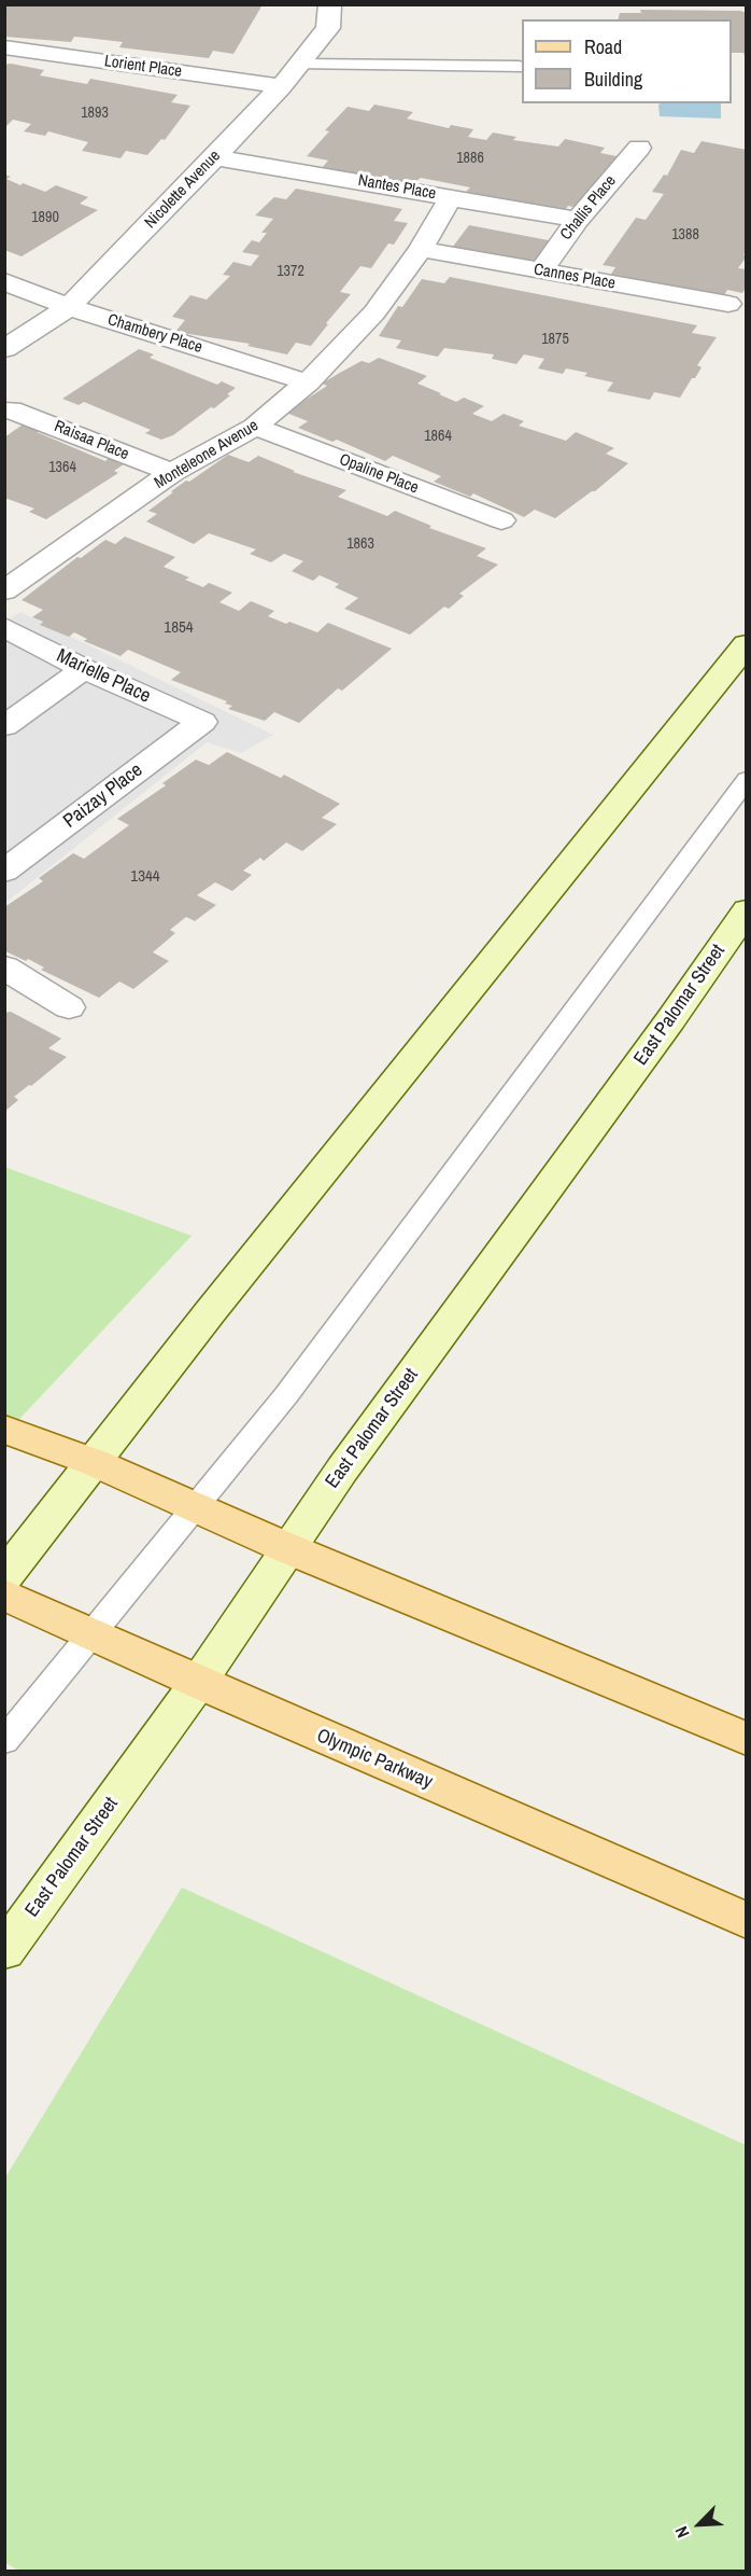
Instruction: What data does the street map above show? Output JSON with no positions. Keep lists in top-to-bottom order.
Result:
{
  "streets": {
    "main road": ["Olympic Parkway"],
    "street": [
      "Lorient Place",
      "Nantes Place",
      "Nicolette Avenue",
      "Challis Place",
      "Cannes Place",
      "Chambery Place",
      "Raisaa Place",
      "Monteleone Avenue",
      "Opaline Place",
      "Marielle Place",
      "Paizay Place",
      "East Palomar Street"
    ]
  },
  "crossings": [
    ["Lorient Place", "Nicolette Avenue"],
    ["Nantes Place", "Nicolette Avenue"],
    ["Nantes Place", "Challis Place"],
    ["Nantes Place", "Monteleone Avenue"],
    ["Nicolette Avenue", "Chambery Place"],
    ["Challis Place", "Cannes Place"],
    ["Cannes Place", "Monteleone Avenue"],
    ["Chambery Place", "Monteleone Avenue"],
    ["Raisaa Place", "Monteleone Avenue"],
    ["Monteleone Avenue", "Opaline Place"],
    ["Marielle Place", "Paizay Place"],
    ["East Palomar Street", "Olympic Parkway"]
  ],
  "house_numbers": [
    "1893",
    "1886",
    "1890",
    "1388",
    "1372",
    "1875",
    "1864",
    "1364",
    "1863",
    "1854",
    "1344"
  ],
  "legend": ["Road", "Building"],
  "north": "bottom left"
}
